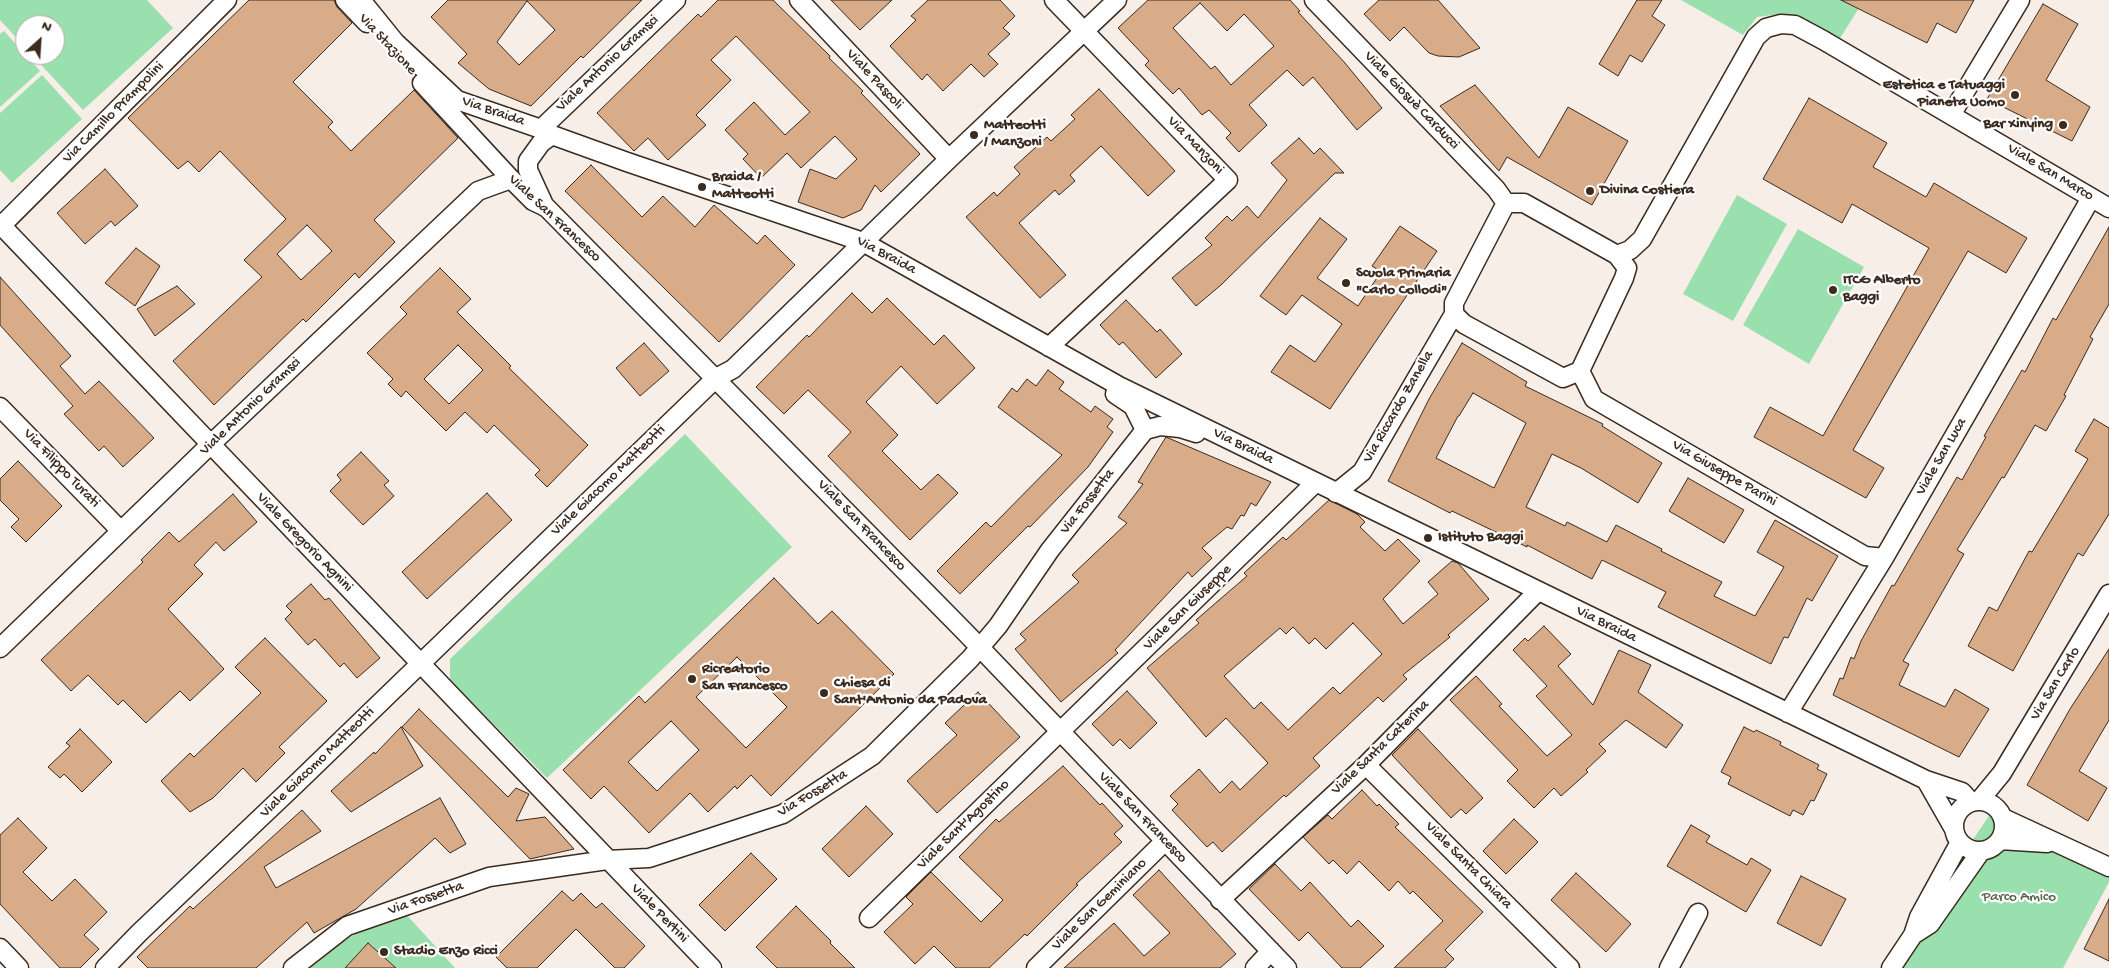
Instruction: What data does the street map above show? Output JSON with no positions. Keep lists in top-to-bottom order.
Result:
{
  "streets": {
    "street": [
      "Via Stazione",
      "Viale Antonio Gramsci",
      "Viale Pascoli",
      "Viale Giosuè Carducci",
      "Via Braida",
      "Via Camillo Prampolini",
      "Via Manzoni",
      "Viale San Marco",
      "Viale San Francesco",
      "Via Riccardo Zanella",
      "Viale San Luca",
      "Via Filippo Turati",
      "Via Giuseppe Parini",
      "Viale Giacomo Matteotti",
      "Via Fossetta",
      "Viale Gregorio Agnini",
      "Viale San Giuseppe",
      "Via San Carlo",
      "Viale Santa Caterina",
      "Viale Sant'Agostino",
      "Viale Santa Chiara",
      "Viale San Geminiano",
      "Viale Pertini"
    ]
  },
  "crossings": [
    ["Via Stazione", "Via Braida"],
    ["Via Stazione", "Viale San Francesco"],
    ["Viale Antonio Gramsci", "Via Braida"],
    ["Viale Antonio Gramsci", "Viale San Francesco"],
    ["Viale Antonio Gramsci", "Via Filippo Turati"],
    ["Viale Antonio Gramsci", "Viale Gregorio Agnini"],
    ["Viale Pascoli", "Viale Giacomo Matteotti"],
    ["Viale Giosuè Carducci", "Via Riccardo Zanella"],
    ["Via Braida", "Via Manzoni"],
    ["Via Braida", "Viale San Francesco"],
    ["Via Braida", "Via Riccardo Zanella"],
    ["Via Braida", "Viale San Luca"],
    ["Via Braida", "Viale Giacomo Matteotti"],
    ["Via Braida", "Viale San Giuseppe"],
    ["Via Braida", "Via San Carlo"],
    ["Via Braida", "Viale Santa Caterina"],
    ["Via Camillo Prampolini", "Viale Gregorio Agnini"],
    ["Via Manzoni", "Viale Giacomo Matteotti"],
    ["Viale San Marco", "Viale San Luca"],
    ["Viale San Francesco", "Viale Giacomo Matteotti"],
    ["Viale San Francesco", "Via Fossetta"],
    ["Viale San Francesco", "Viale San Giuseppe"],
    ["Viale San Francesco", "Viale Santa Caterina"],
    ["Viale San Francesco", "Viale Sant'Agostino"],
    ["Viale San Francesco", "Viale San Geminiano"],
    ["Viale San Luca", "Via Giuseppe Parini"],
    ["Viale Giacomo Matteotti", "Viale Gregorio Agnini"],
    ["Via Fossetta", "Viale Gregorio Agnini"],
    ["Via Fossetta", "Viale Pertini"],
    ["Viale Gregorio Agnini", "Viale Pertini"],
    ["Viale San Giuseppe", "Viale Sant'Agostino"],
    ["Viale Santa Caterina", "Viale Santa Chiara"]
  ],
  "parks": ["Parco Amico"],
  "places": [
    "Estetica e Tatuaggi Pianeta Uomo",
    "Bar Xinying",
    "Matteotti / Manzoni",
    "Braida / Matteotti",
    "Divina Costiera",
    "Scuola Primaria \"Carlo Collodi\"",
    "ITCG Alberto Baggi",
    "Istituto Baggi",
    "Ricreatorio San Francesco",
    "Chiesa di Sant'Antonio da Padova",
    "Stadio Enzo Ricci"
  ],
  "north": "top right"
}
